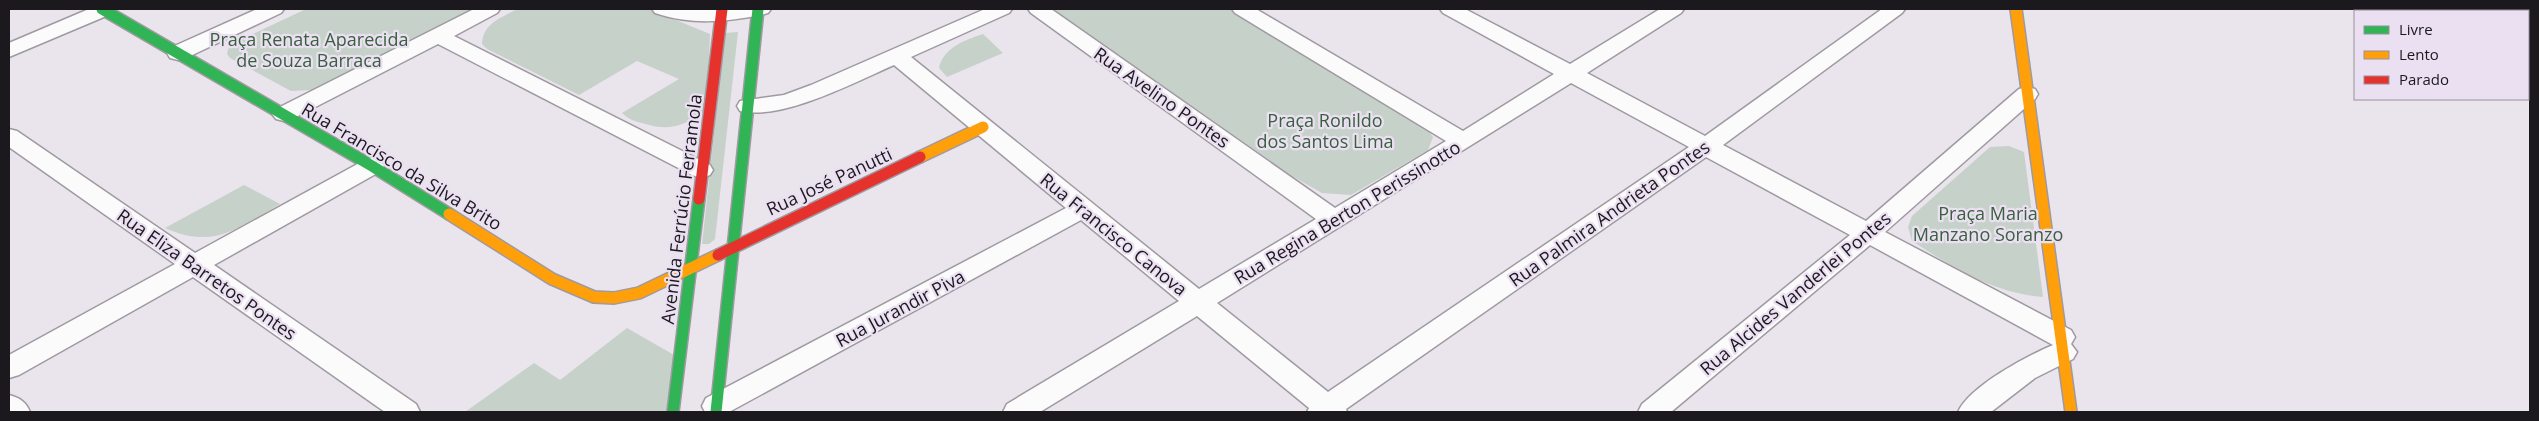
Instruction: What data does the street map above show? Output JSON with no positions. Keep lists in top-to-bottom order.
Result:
{
  "streets": {
    "street": [
      "Rua Avelino Pontes",
      "Rua Francisco da Silva Brito",
      "Rua José Panutti",
      "Avenida Ferrúcio Ferramola",
      "Rua Regina Berton Perissinotto",
      "Rua Palmira Andrieta Pontes",
      "Rua Francisco Canova",
      "Rua Eliza Barretos Pontes",
      "Rua Alcides Vanderlei Pontes",
      "Rua Jurandir Piva"
    ]
  },
  "crossings": [
    ["Rua Avelino Pontes", "Rua Regina Berton Perissinotto"],
    ["Rua Francisco da Silva Brito", "Rua José Panutti"],
    ["Rua Francisco da Silva Brito", "Avenida Ferrúcio Ferramola"],
    ["Rua José Panutti", "Avenida Ferrúcio Ferramola"],
    ["Rua José Panutti", "Rua Francisco Canova"],
    ["Rua Regina Berton Perissinotto", "Rua Francisco Canova"],
    ["Rua Palmira Andrieta Pontes", "Rua Francisco Canova"],
    ["Rua Francisco Canova", "Rua Jurandir Piva"]
  ],
  "parks": ["Praça Renata Aparecida de Souza Barraca", "Praça Ronildo dos Santos Lima", "Praça Maria Manzano Soranzo"],
  "legend": ["Livre", "Lento", "Parado"]
}
